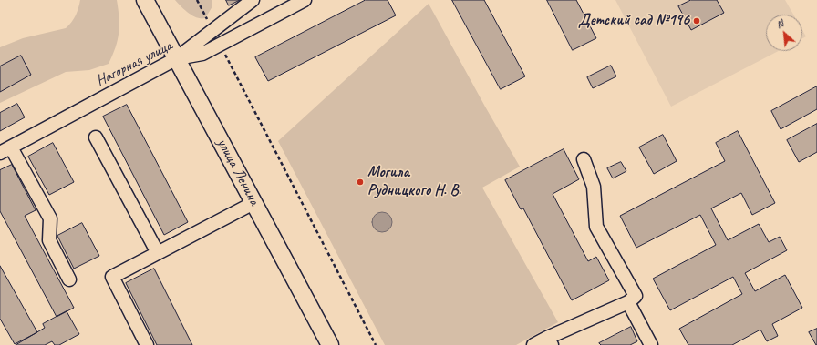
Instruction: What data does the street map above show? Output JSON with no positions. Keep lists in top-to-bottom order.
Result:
{
  "streets": {
    "main road": ["улица Ленина"],
    "street": ["Нагорная улица"]
  },
  "crossings": [
    ["Нагорная улица", "улица Ленина"]
  ],
  "places": ["Детский сад №196", "Могила Рудницкого Н. В."],
  "north": "top left"
}
